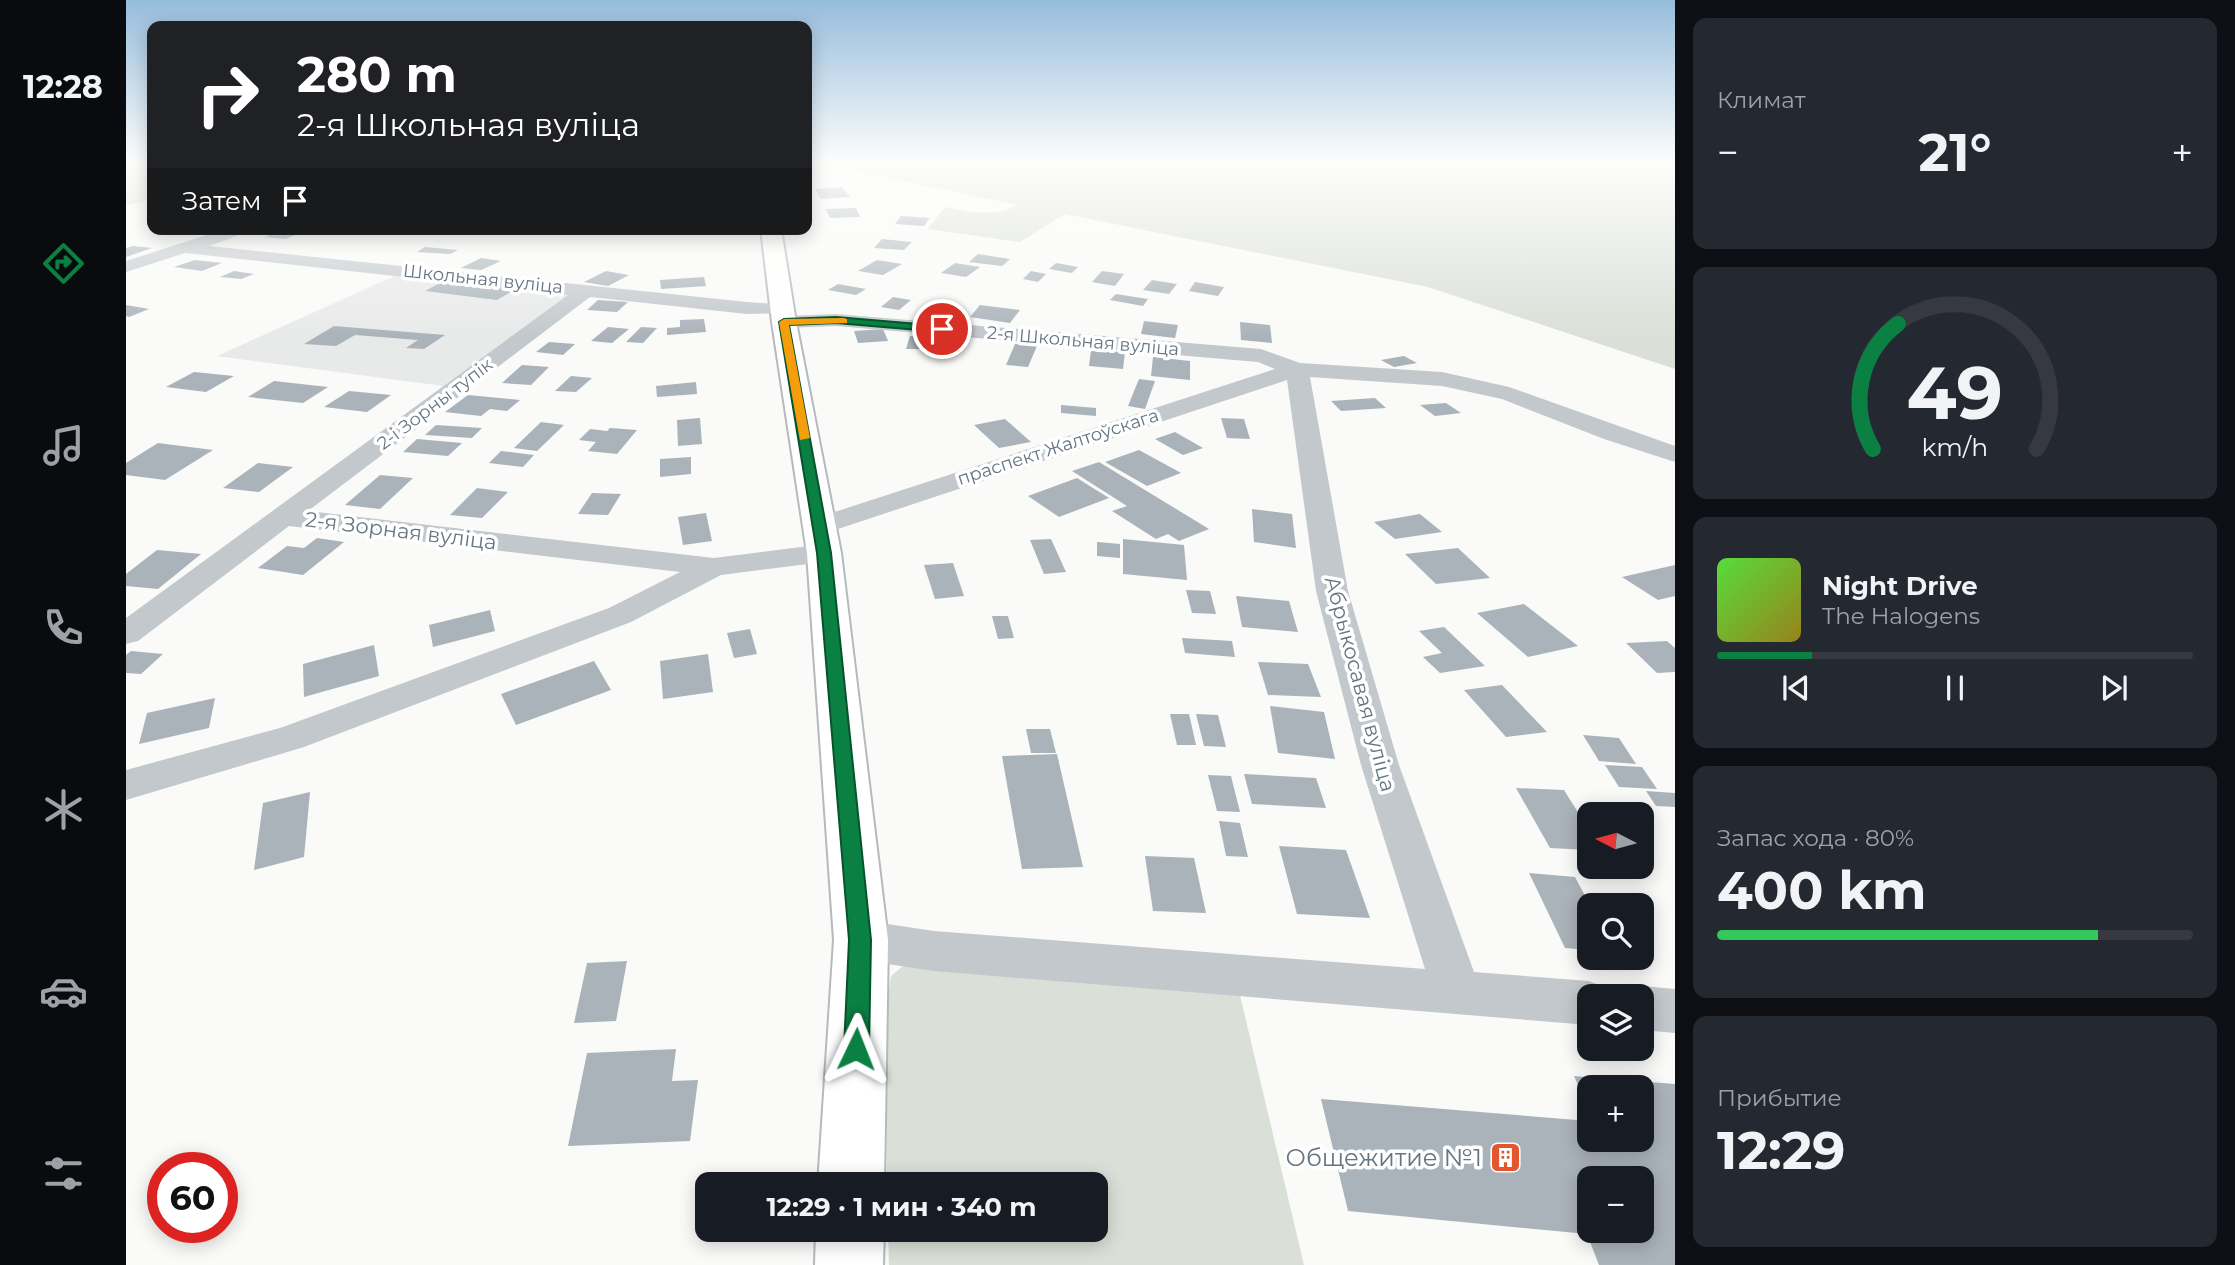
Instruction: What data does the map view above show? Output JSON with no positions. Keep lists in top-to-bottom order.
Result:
{
  "streets": {
    "street": [
      "Школьная вуліца",
      "2-я Школьная вуліца",
      "2-і Зорны тупік",
      "праспект Жалтоўскага",
      "2-я Зорная вуліца",
      "Абрыкосавая вуліца"
    ]
  },
  "crossings": [
    ["Школьная вуліца", "2-я Школьная вуліца"],
    ["Школьная вуліца", "2-і Зорны тупік"],
    ["2-я Школьная вуліца", "праспект Жалтоўскага"],
    ["2-я Школьная вуліца", "Абрыкосавая вуліца"],
    ["2-і Зорны тупік", "2-я Зорная вуліца"],
    ["праспект Жалтоўскага", "2-я Зорная вуліца"],
    ["праспект Жалтоўскага", "Абрыкосавая вуліца"]
  ],
  "places": {
    "building": ["Общежитие №1"]
  },
  "north": "left",
  "page": {
    "tabs": "12:28",
    "tile": [
      "Климат",
      ["Запас хода · 80%", "400 km"],
      ["Прибытие", "12:29"]
    ],
    "turn": ["280 m", "2-я Школьная вуліца"],
    "heat": ["−", "21°", "+"],
    "then": "Затем",
    "song": ["Night Drive", "The Halogens"],
    "map_buttons": ["+", "−"],
    "limit": "60",
    "trip": "12:29 · 1 мин · 340 m",
    "gauge": ["49", "km/h"]
  }
}
